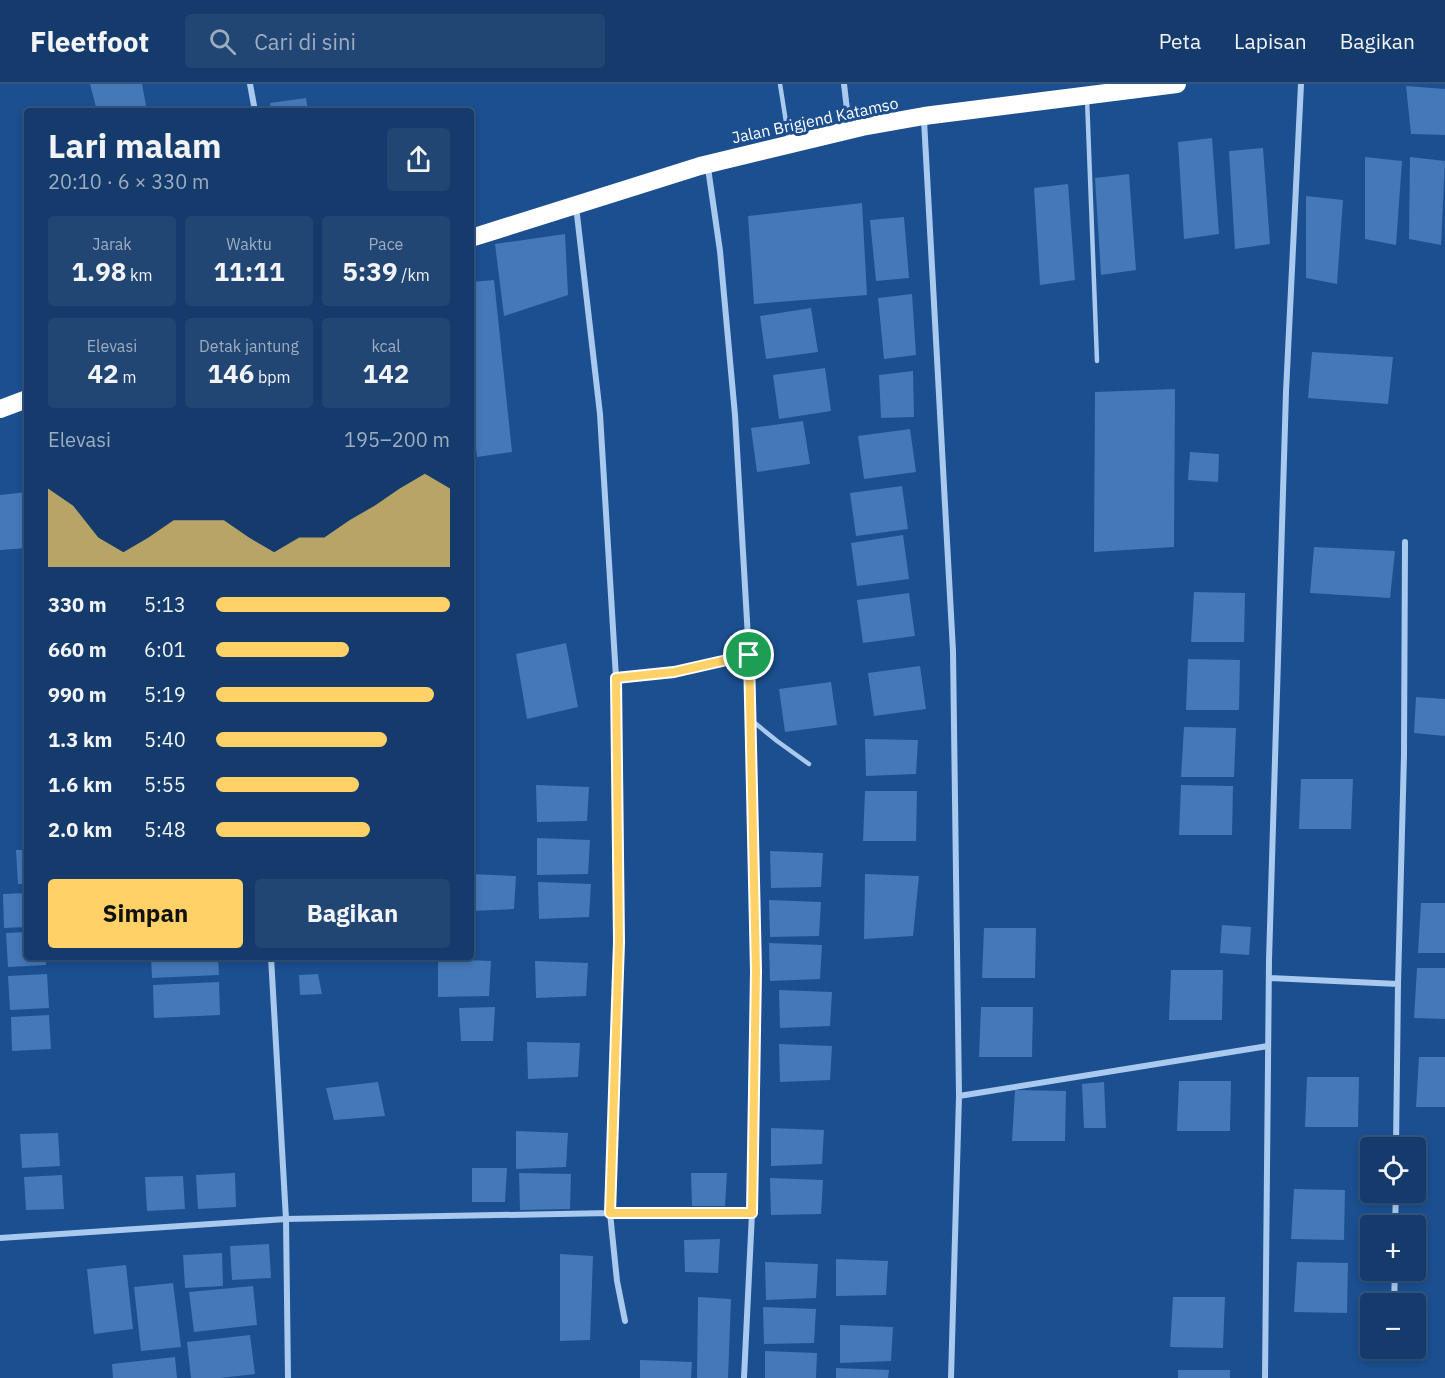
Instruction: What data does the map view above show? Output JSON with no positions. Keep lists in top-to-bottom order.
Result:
{
  "streets": {
    "highway": ["Jalan Brigjend Katamso"]
  },
  "page": {
    "header": "Fleetfoot",
    "search": "Cari di sini",
    "nav": ["Peta", "Lapisan", "Bagikan"],
    "heading": ["Lari malam", "20:10 · 6 × 330 m"],
    "stats": [
      ["Jarak", "1.98 km"],
      ["Waktu", "11:11"],
      ["Pace", "5:39 /km"],
      ["Elevasi", "42 m"],
      ["Detak jantung", "146 bpm"],
      ["kcal", "142"]
    ],
    "chart": ["Elevasi", "195–200 m"],
    "list": [
      {
        "name": "330 m",
        "note": "5:13"
      },
      {
        "name": "660 m",
        "note": "6:01"
      },
      {
        "name": "990 m",
        "note": "5:19"
      },
      {
        "name": "1.3 km",
        "note": "5:40"
      },
      {
        "name": "1.6 km",
        "note": "5:55"
      },
      {
        "name": "2.0 km",
        "note": "5:48"
      }
    ],
    "buttons": ["Simpan", "Bagikan"],
    "map_buttons": ["+", "−"]
  }
}
